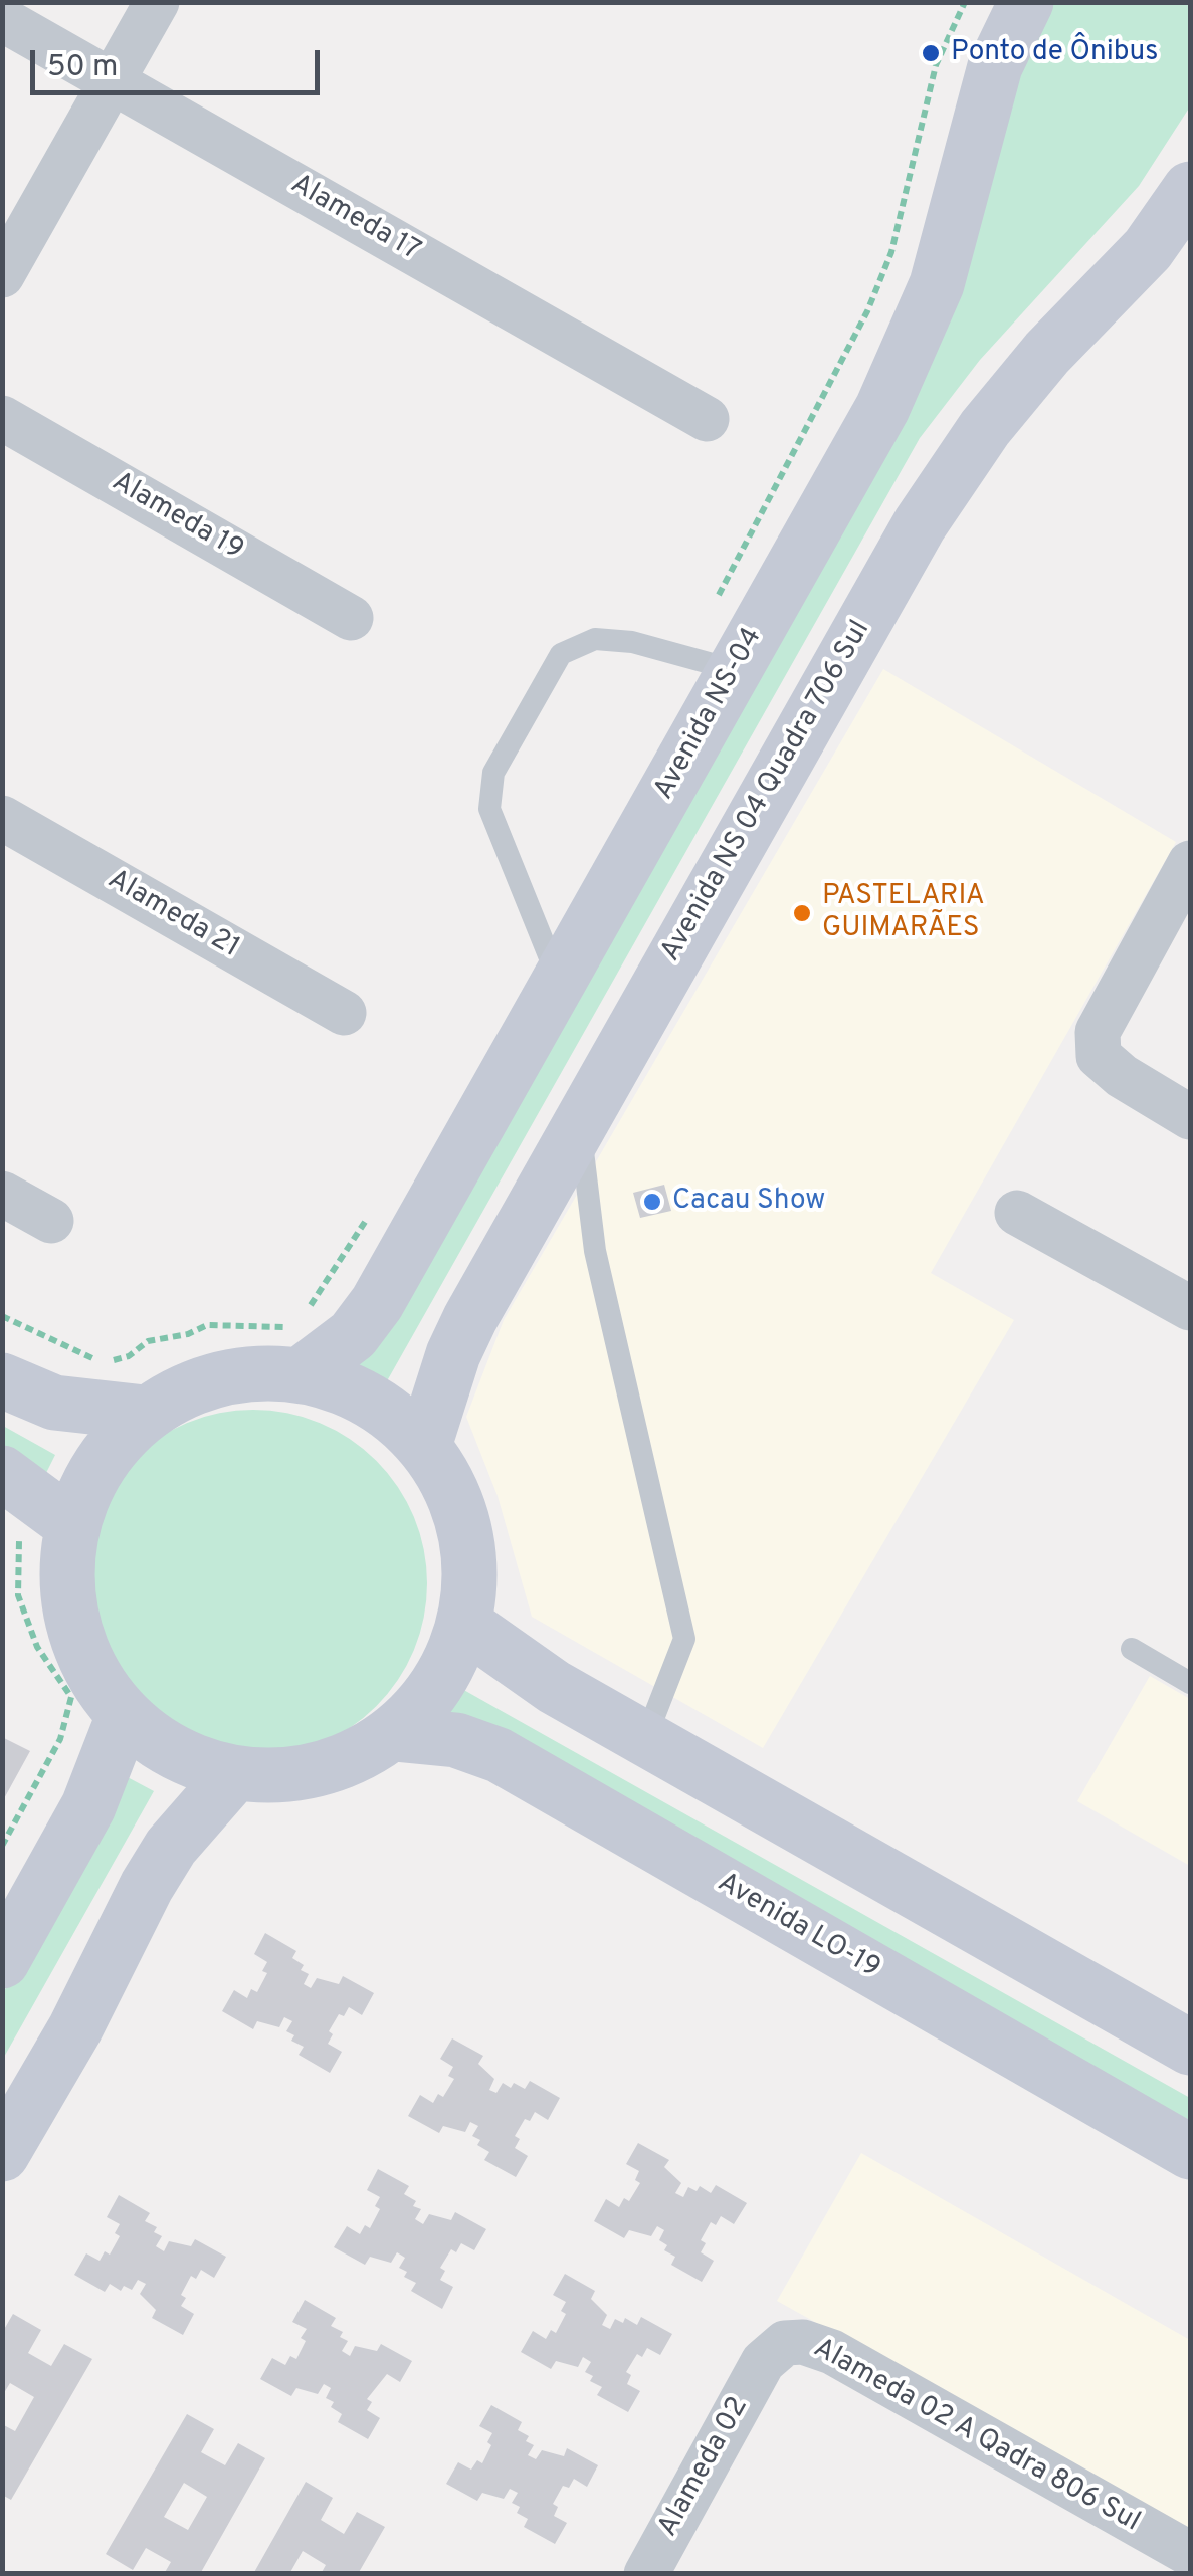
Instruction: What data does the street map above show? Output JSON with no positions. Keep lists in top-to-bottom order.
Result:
{
  "streets": {
    "street": [
      "Alameda 17",
      "Alameda 19",
      "Avenida NS-04",
      "Avenida NS 04 Quadra 706 Sul",
      "Alameda 21",
      "Avenida LO-19",
      "Alameda 02 A Qadra 806 Sul",
      "Alameda 02"
    ]
  },
  "crossings": [
    ["Alameda 02 A Qadra 806 Sul", "Alameda 02"]
  ],
  "places": ["Ponto de Ônibus", "PASTELARIA GUIMARÃES", "Cacau Show"],
  "scale_bar": "50 m"
}
